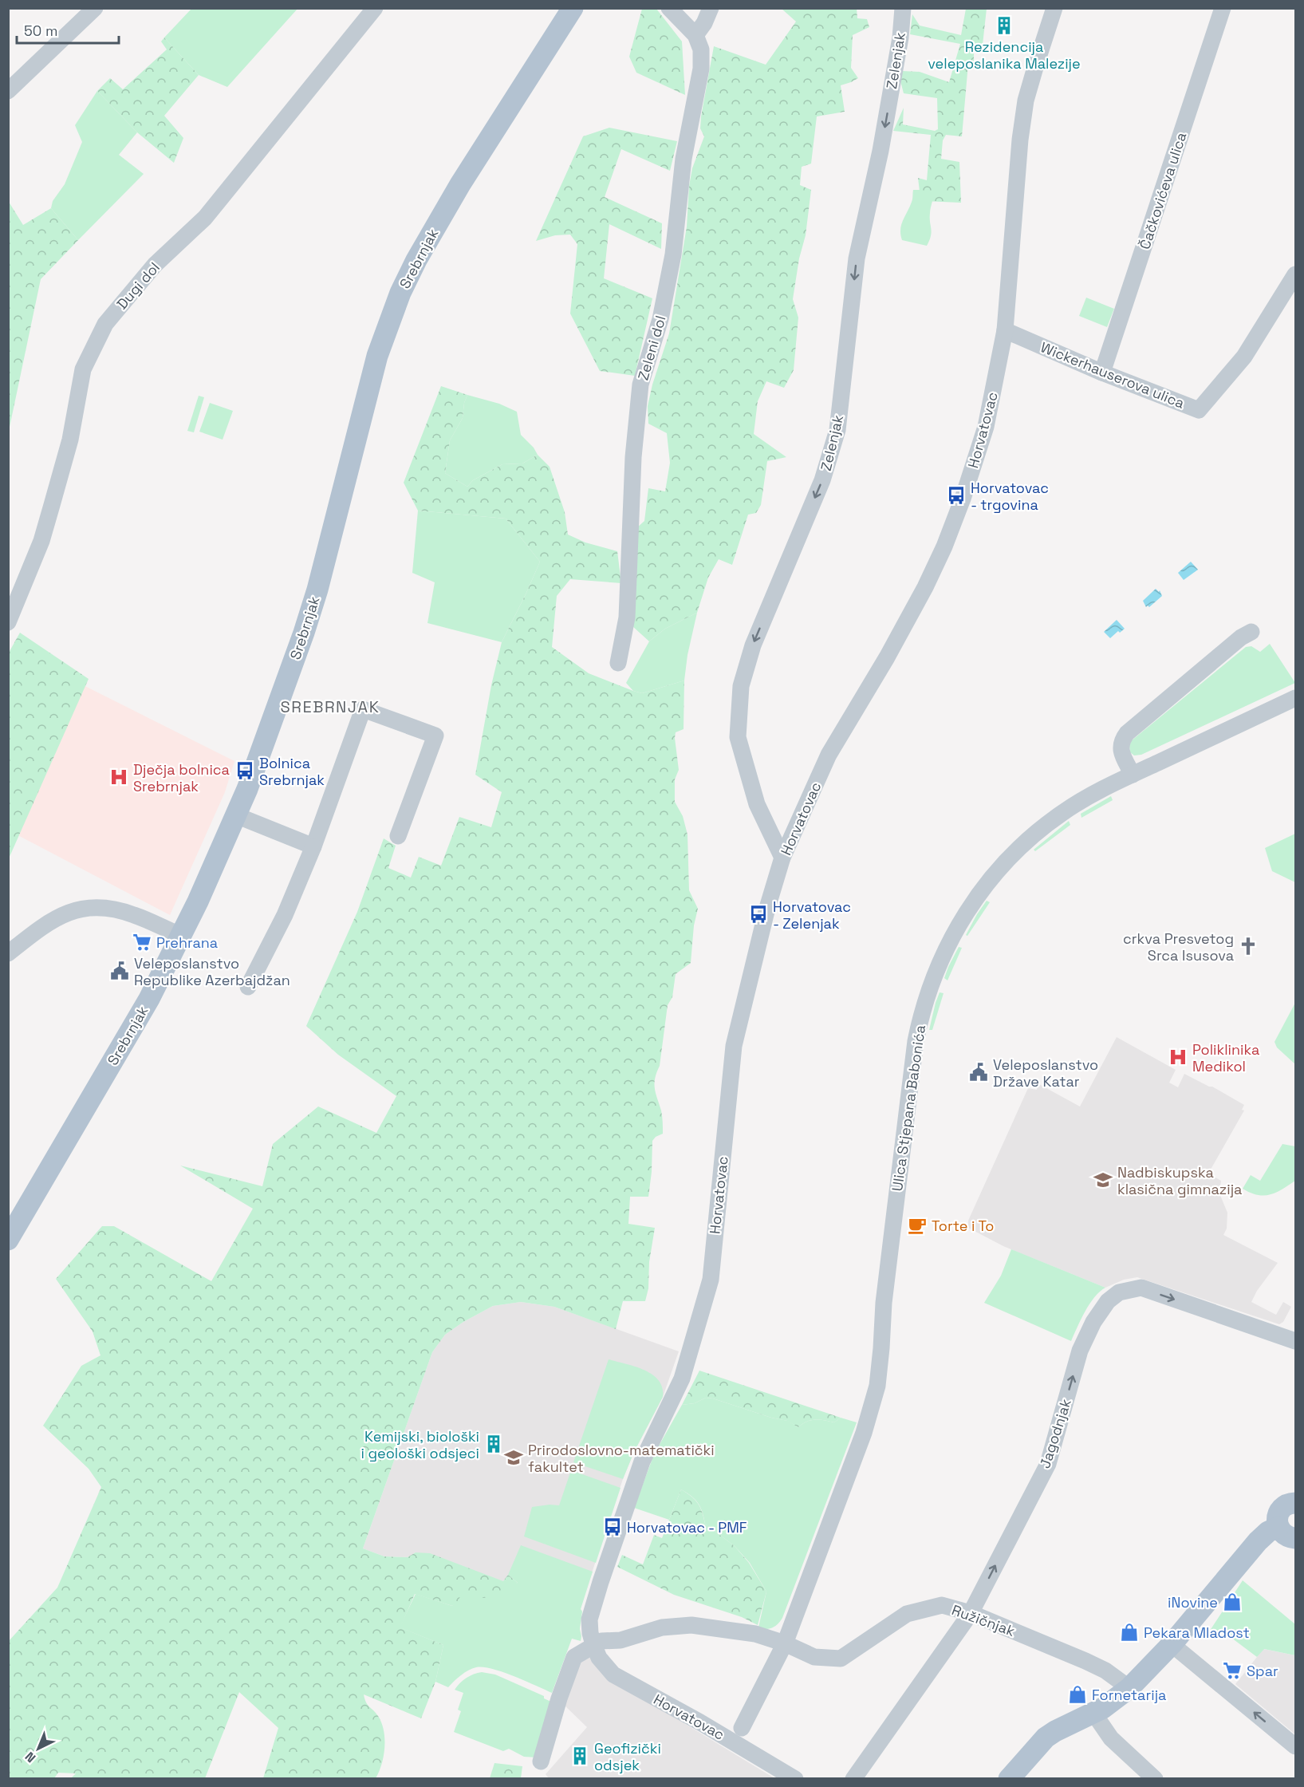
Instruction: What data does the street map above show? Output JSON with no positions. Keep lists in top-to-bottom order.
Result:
{
  "streets": {
    "main road": ["Srebrnjak"],
    "street": [
      "Zelenjak",
      "Čačkovićeva ulica",
      "Dugi dol",
      "Zeleni dol",
      "Wickerhauserova ulica",
      "Horvatovac",
      "Ulica Stjepana Babonića",
      "Jagodnjak",
      "Ružičnjak"
    ]
  },
  "crossings": [
    ["Zelenjak", "Horvatovac"],
    ["Čačkovićeva ulica", "Wickerhauserova ulica"],
    ["Wickerhauserova ulica", "Horvatovac"],
    ["Horvatovac", "Ružičnjak"],
    ["Ulica Stjepana Babonića", "Ružičnjak"],
    ["Jagodnjak", "Ružičnjak"]
  ],
  "one_way": ["Zelenjak"],
  "districts": ["SREBRNJAK"],
  "places": {
    "building": ["Rezidencija veleposlanika Malezije", "Kemijski, biološki i geološki odsjeci", "Geofizički odsjek"],
    "bus stop": [
      "Horvatovac - trgovina",
      "Bolnica Srebrnjak",
      "Horvatovac - Zelenjak",
      "Horvatovac - PMF"
    ],
    "hospital": ["Dječja bolnica Srebrnjak", "Poliklinika Medikol"],
    "supermarket": ["Prehrana", "Spar"],
    "church": ["crkva Presvetog Srca Isusova"],
    "public building": ["Veleposlanstvo Republike Azerbajdžan", "Veleposlanstvo Države Katar"],
    "school or university": ["Nadbiskupska klasična gimnazija", "Prirodoslovno-matematički fakultet"],
    "cafe": ["Torte i To"],
    "shop": ["iNovine", "Pekara Mladost", "Fornetarija"]
  },
  "scale_bar": "50 m",
  "north": "bottom left"
}
